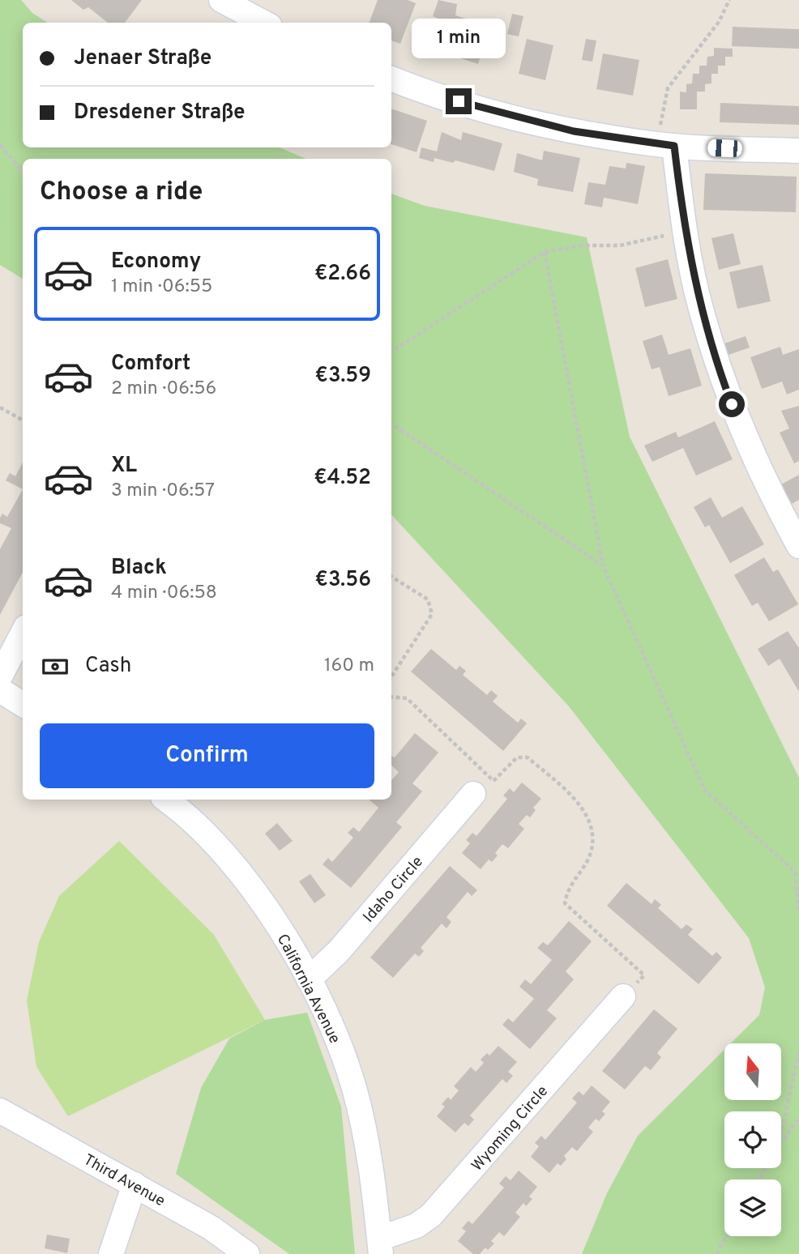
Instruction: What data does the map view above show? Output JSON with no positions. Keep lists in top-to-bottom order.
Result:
{
  "streets": {
    "street": [
      "Idaho Circle",
      "California Avenue",
      "Wyoming Circle",
      "Third Avenue"
    ]
  },
  "crossings": [
    ["Idaho Circle", "California Avenue"],
    ["California Avenue", "Wyoming Circle"]
  ],
  "north": "top",
  "page": {
    "bubble": "1 min",
    "banner": ["Jenaer Straße", "Dresdener Straße"],
    "heading": "Choose a ride",
    "list": [
      {
        "name": "Economy",
        "note": "1 min · 06:55",
        "value": "€2.66"
      },
      {
        "name": "Comfort",
        "note": "2 min · 06:56",
        "value": "€3.59"
      },
      {
        "name": "XL",
        "note": "3 min · 06:57",
        "value": "€4.52"
      },
      {
        "name": "Black",
        "note": "4 min · 06:58",
        "value": "€3.56"
      }
    ],
    "pay": ["Cash", "160 m"],
    "buttons": "Confirm"
  }
}
